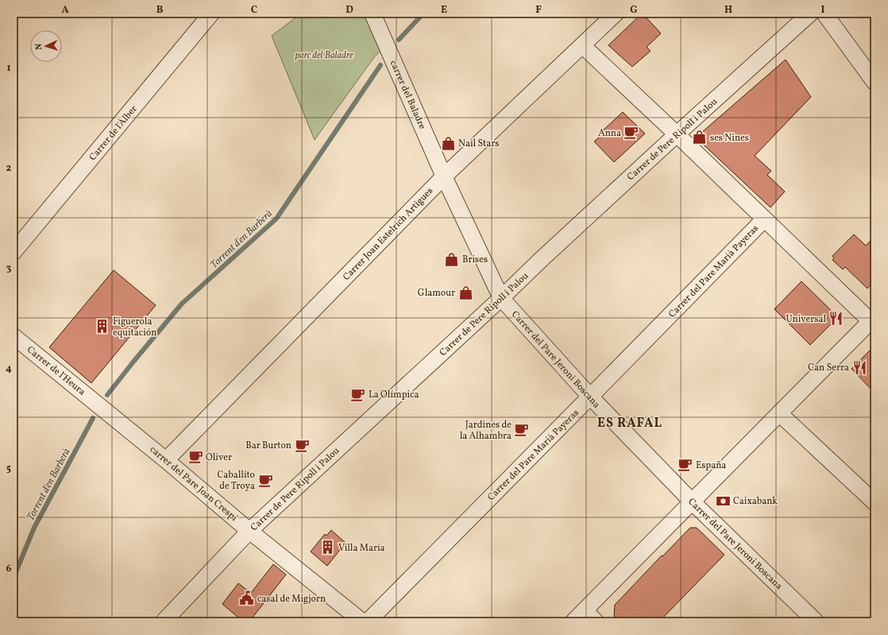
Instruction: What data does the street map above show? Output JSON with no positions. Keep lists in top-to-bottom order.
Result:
{
  "streets": {
    "street": [
      "carrer del Baladre",
      "Carrer de l'Àlber",
      "Carrer de Pere Ripoll i Palou",
      "Carrer Joan Estelrich Artigues",
      "Carrer del Pare Marià Payeras",
      "Carrer del Pare Jeroni Boscana",
      "Carrer de l'Heura",
      "carrer del Pare Joan Crespí"
    ]
  },
  "crossings": [
    ["carrer del Baladre", "Carrer Joan Estelrich Artigues"],
    ["carrer del Baladre", "Carrer del Pare Jeroni Boscana"],
    ["Carrer de Pere Ripoll i Palou", "Carrer del Pare Jeroni Boscana"],
    ["Carrer de Pere Ripoll i Palou", "carrer del Pare Joan Crespí"],
    ["Carrer Joan Estelrich Artigues", "Carrer del Pare Jeroni Boscana"],
    ["Carrer Joan Estelrich Artigues", "carrer del Pare Joan Crespí"],
    ["Carrer del Pare Marià Payeras", "Carrer del Pare Jeroni Boscana"],
    ["Carrer de l'Heura", "carrer del Pare Joan Crespí"]
  ],
  "districts": ["ES RAFAL"],
  "water": ["Torrent d'en Barberà"],
  "parks": ["parc del Baladre"],
  "places": {
    "cafe": [
      "Anna",
      "La Olímpica",
      "Jardines de la Alhambra",
      "Bar Burton",
      "Oliver",
      "España",
      "Caballito de Troya"
    ],
    "shop": [
      "ses Nines",
      "Nail Stars",
      "Brises",
      "Glamour"
    ],
    "restaurant": ["Universal", "Can Serra"],
    "building": ["Figuerola equitación", "Villa María"],
    "bank": ["Caixabank"],
    "public building": ["casal de Migjorn"]
  },
  "north": "left",
  "grid": {
    "columns": [
      "A",
      "B",
      "C",
      "D",
      "E",
      "F",
      "G",
      "H",
      "I"
    ],
    "rows": [
      "1",
      "2",
      "3",
      "4",
      "5",
      "6"
    ]
  }
}
